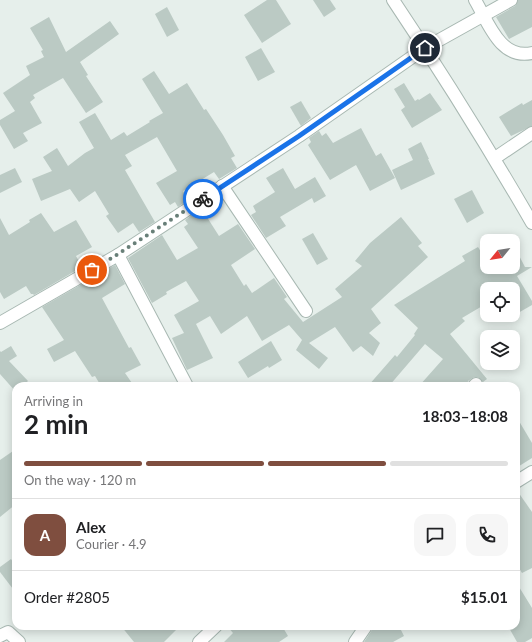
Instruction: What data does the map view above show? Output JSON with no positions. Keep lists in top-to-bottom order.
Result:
{
  "north": "bottom left",
  "page": {
    "heading": ["2 min", "Arriving in", "18:03–18:08"],
    "panel": [
      "Alex",
      "Courier · 4.9",
      "Order #2805",
      "$15.01"
    ],
    "bar": "On the way · 120 m",
    "round": "A"
  }
}
